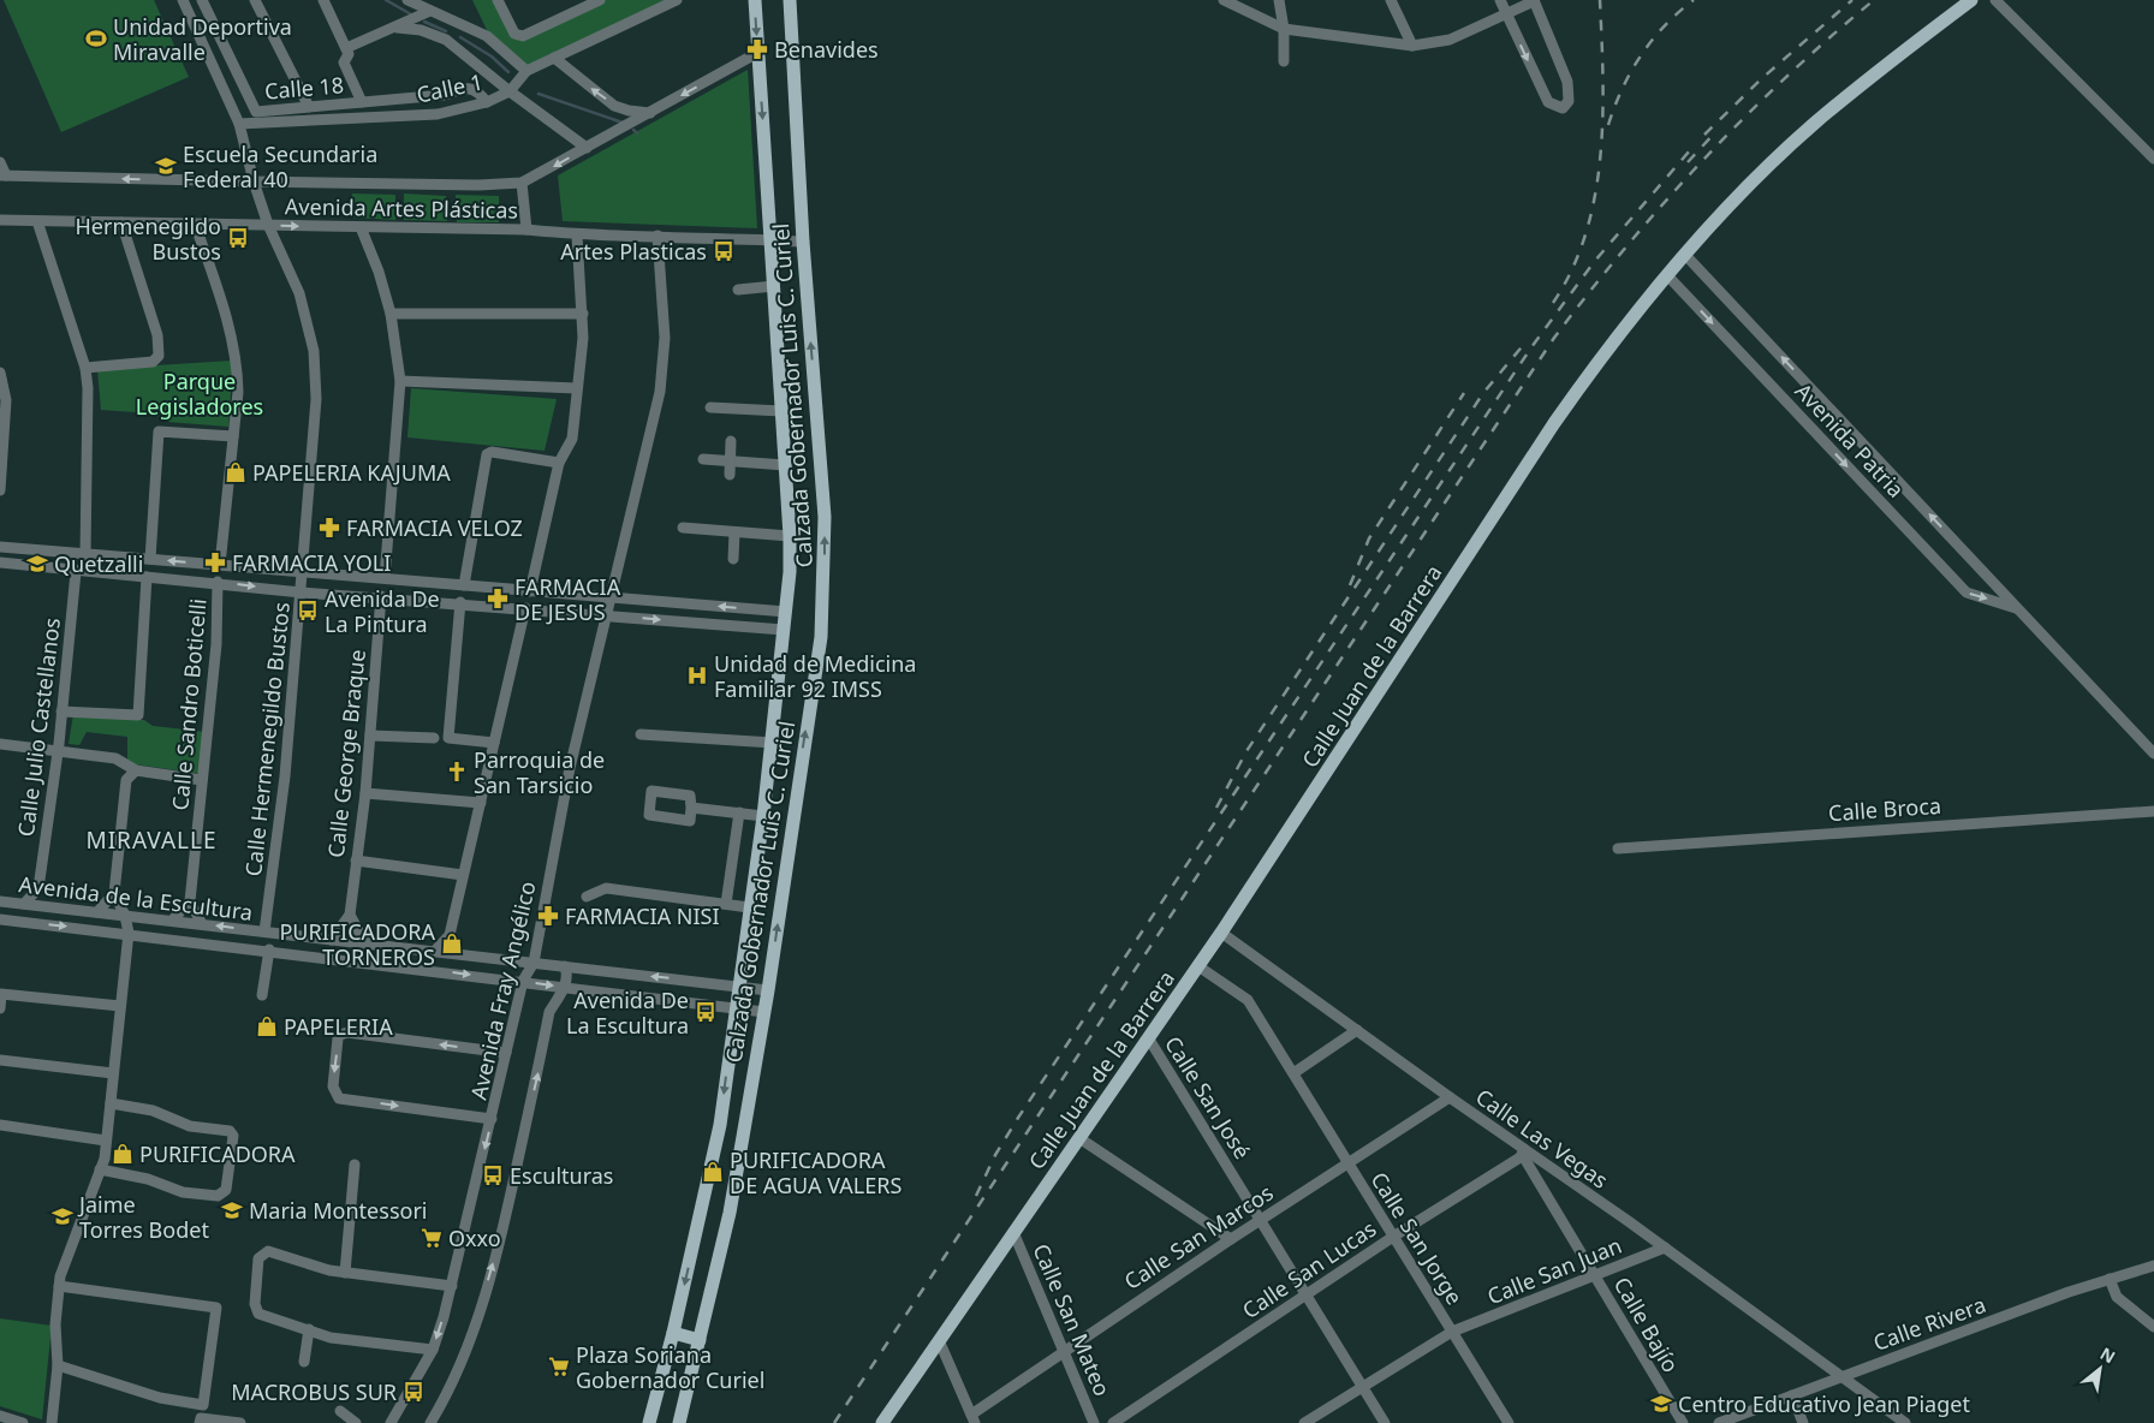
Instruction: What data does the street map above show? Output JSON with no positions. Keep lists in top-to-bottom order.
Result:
{
  "streets": {
    "main road": ["Calzada Gobernador Luis C. Curiel", "Calle Juan de la Barrera"],
    "street": [
      "Calle 18",
      "Calle 1",
      "Avenida Artes Plásticas",
      "Avenida Patria",
      "Calle Sandro Boticelli",
      "Calle Julio Castellanos",
      "Calle Hermenegildo Bustos",
      "Calle George Braque",
      "Calle Broca",
      "Avenida de la Escultura",
      "Avenida Fray Angélico",
      "Calle San José",
      "Calle Las Vegas",
      "Calle San Marcos",
      "Calle San Jorge",
      "Calle San Lucas",
      "Calle San Juan",
      "Calle San Mateo",
      "Calle Rivera",
      "Calle Bajío"
    ]
  },
  "crossings": [
    ["Calle 18", "Calle 1"],
    ["Calle 1", "Calle Hermenegildo Bustos"],
    ["Avenida Artes Plásticas", "Calzada Gobernador Luis C. Curiel"],
    ["Avenida Artes Plásticas", "Calle Hermenegildo Bustos"],
    ["Avenida Artes Plásticas", "Avenida Fray Angélico"],
    ["Calzada Gobernador Luis C. Curiel", "Avenida de la Escultura"],
    ["Avenida Patria", "Calle Juan de la Barrera"],
    ["Calle Juan de la Barrera", "Calle San José"],
    ["Calle Juan de la Barrera", "Calle Las Vegas"],
    ["Calle Juan de la Barrera", "Calle San Jorge"],
    ["Calle Juan de la Barrera", "Calle San Mateo"],
    ["Calle Hermenegildo Bustos", "Avenida de la Escultura"],
    ["Calle George Braque", "Avenida de la Escultura"],
    ["Avenida de la Escultura", "Avenida Fray Angélico"],
    ["Calle San José", "Calle San Marcos"],
    ["Calle San José", "Calle San Lucas"],
    ["Calle San José", "Calle San Juan"],
    ["Calle Las Vegas", "Calle San Marcos"],
    ["Calle Las Vegas", "Calle San Lucas"],
    ["Calle Las Vegas", "Calle San Juan"],
    ["Calle Las Vegas", "Calle Rivera"],
    ["Calle Las Vegas", "Calle Bajío"],
    ["Calle San Marcos", "Calle San Jorge"],
    ["Calle San Marcos", "Calle San Mateo"],
    ["Calle San Jorge", "Calle San Lucas"],
    ["Calle San Jorge", "Calle San Juan"],
    ["Calle San Lucas", "Calle Bajío"],
    ["Calle San Juan", "Calle Bajío"]
  ],
  "districts": ["MIRAVALLE"],
  "parks": ["Parque Legisladores"],
  "places": {
    "sports": ["Unidad Deportiva Miravalle"],
    "pharmacy": [
      "Benavides",
      "FARMACIA VELOZ",
      "FARMACIA YOLI",
      "FARMACIA DE JESUS",
      "FARMACIA NISI"
    ],
    "school or university": [
      "Escuela Secundaria Federal 40",
      "Quetzalli",
      "Maria Montessori",
      "Jaime Torres Bodet",
      "Centro Educativo Jean Piaget"
    ],
    "bus stop": [
      "Hermenegildo Bustos",
      "Artes Plasticas",
      "Avenida De La Pintura",
      "Avenida De La Escultura",
      "Esculturas",
      "MACROBUS SUR"
    ],
    "shop": [
      "PAPELERIA KAJUMA",
      "PURIFICADORA TORNEROS",
      "PAPELERIA",
      "PURIFICADORA",
      "PURIFICADORA DE AGUA VALERS"
    ],
    "hospital": ["Unidad de Medicina Familiar 92 IMSS"],
    "church": ["Parroquia de San Tarsicio"],
    "supermarket": ["Oxxo", "Plaza Soriana Gobernador Curiel"]
  },
  "north": "top right"
}
